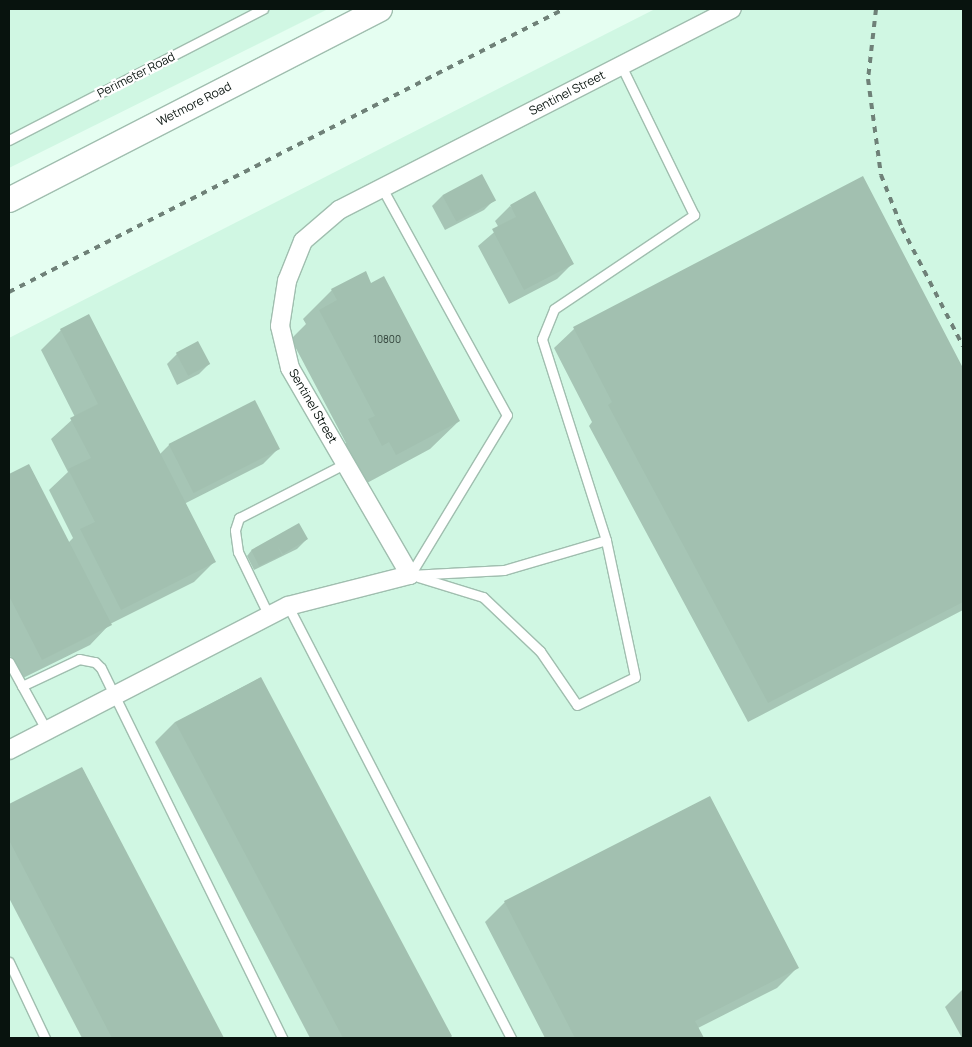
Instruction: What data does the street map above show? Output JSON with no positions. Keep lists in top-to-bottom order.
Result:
{
  "streets": {
    "main road": ["Wetmore Road"],
    "street": ["Sentinel Street"],
    "lane": ["Perimeter Road"]
  },
  "house_numbers": ["10800"]
}
